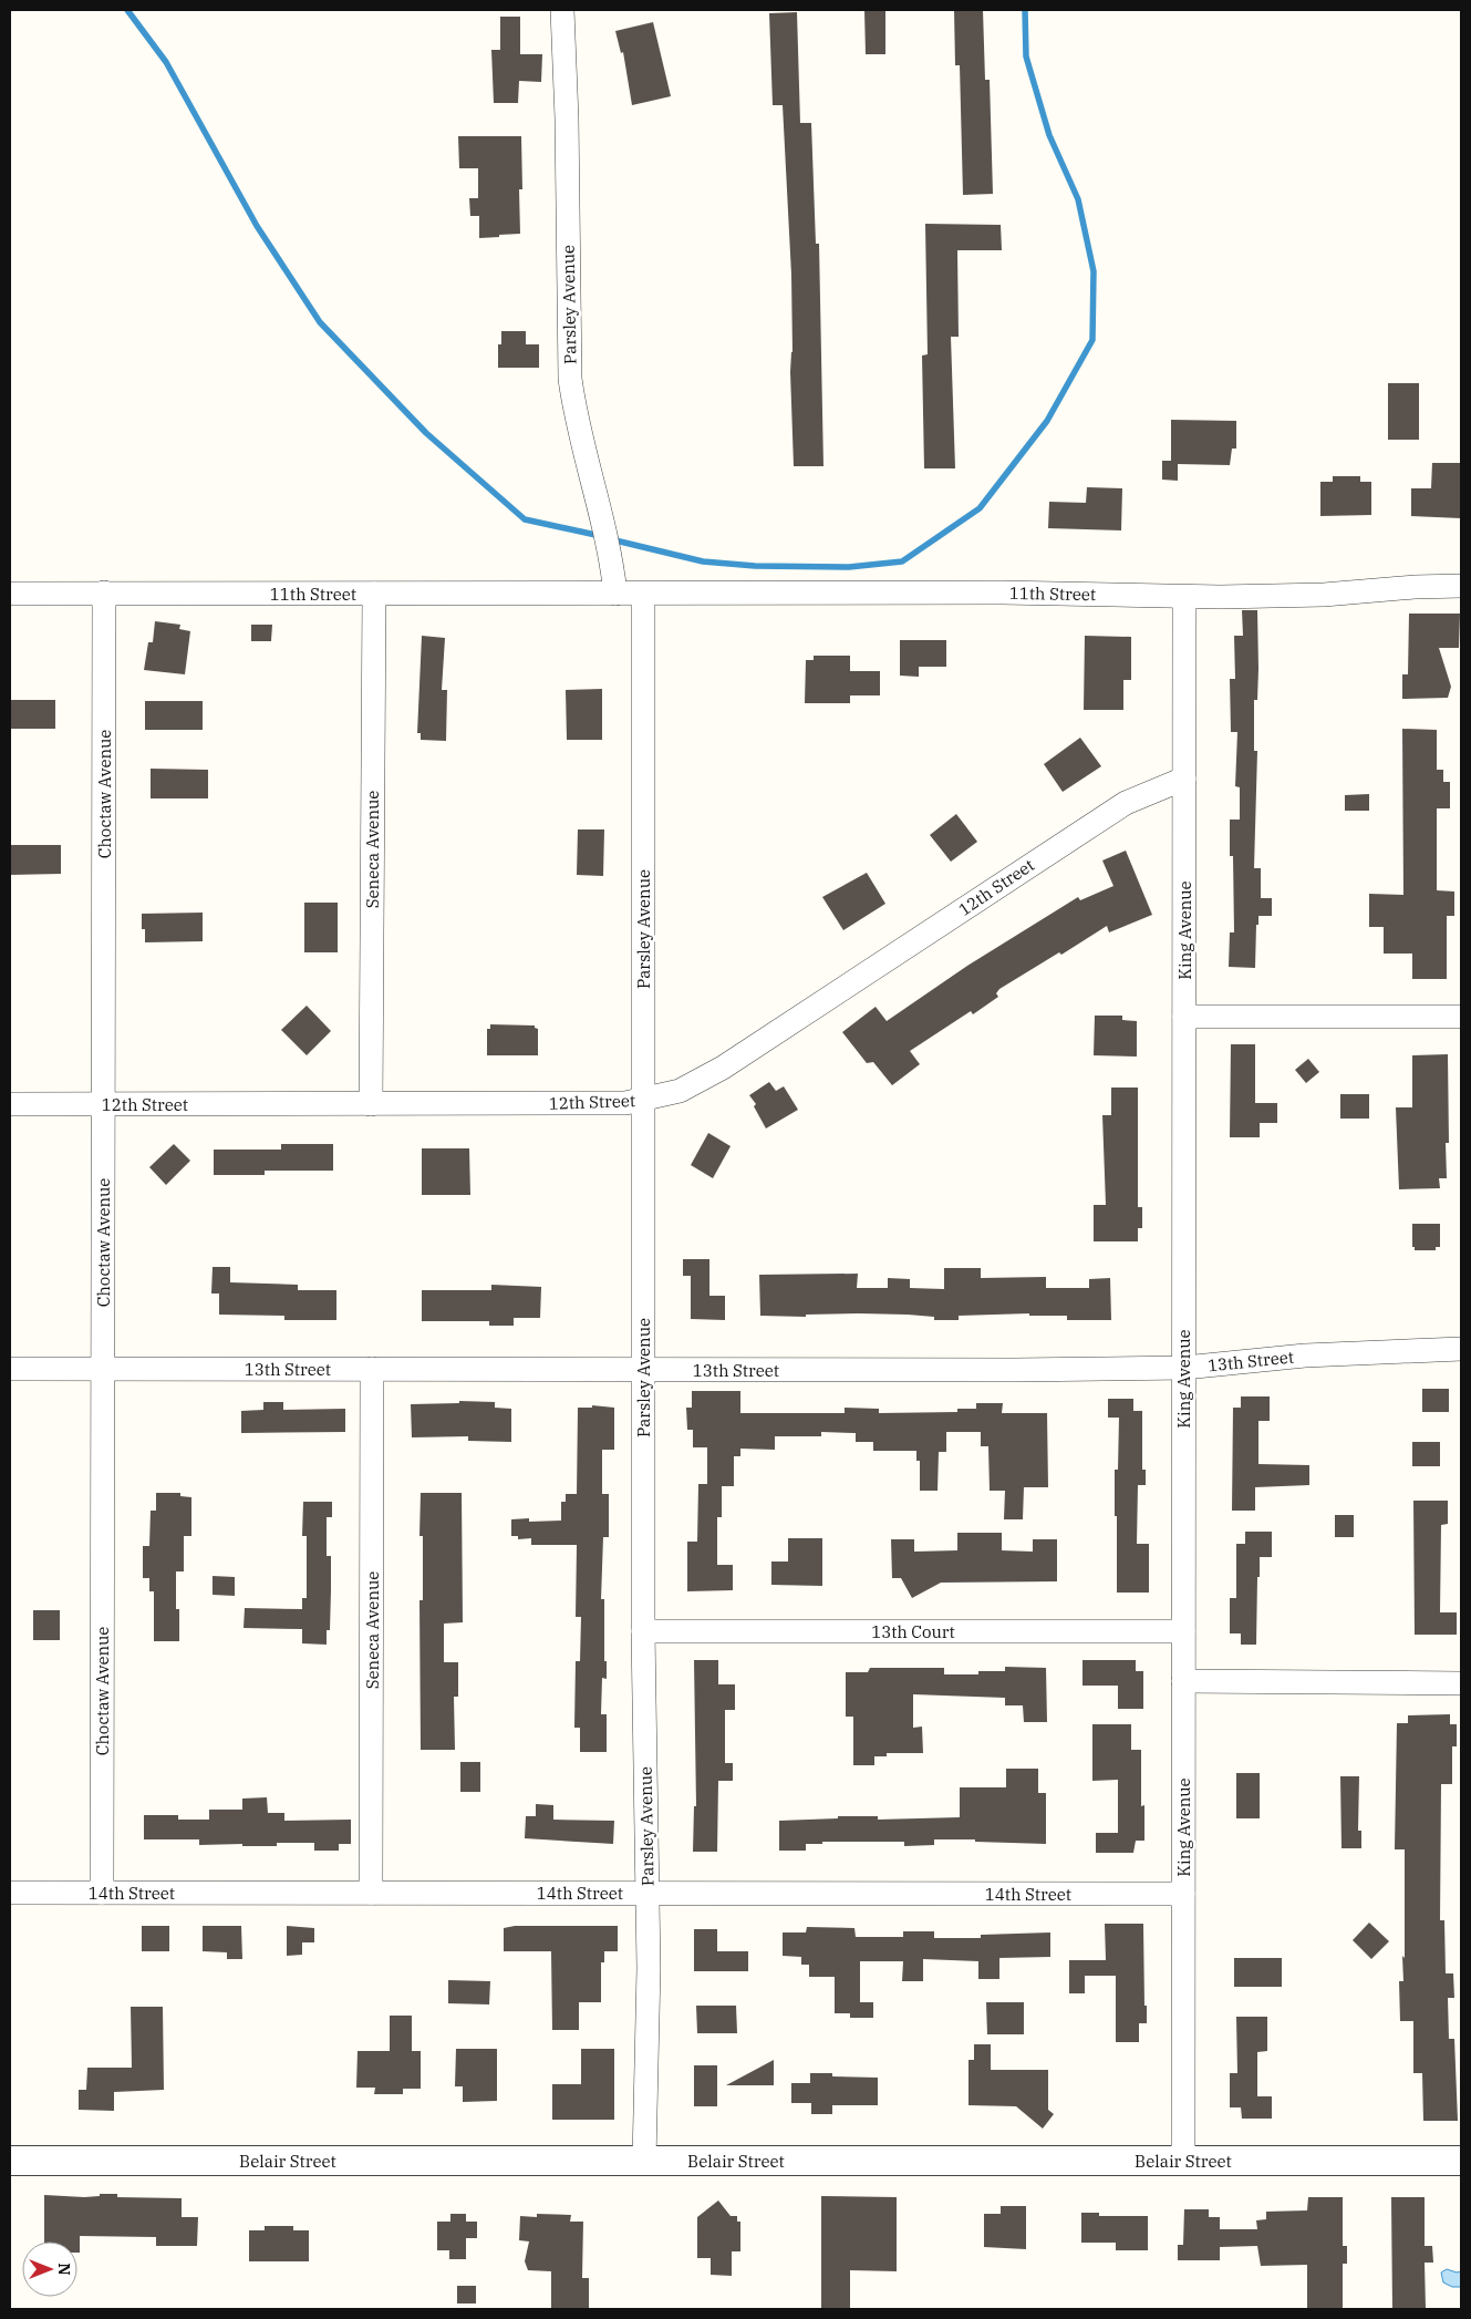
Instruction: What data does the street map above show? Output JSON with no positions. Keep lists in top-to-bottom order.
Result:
{
  "streets": {
    "street": [
      "Parsley Avenue",
      "11th Street",
      "Choctaw Avenue",
      "Seneca Avenue",
      "12th Street",
      "King Avenue",
      "13th Street",
      "13th Court",
      "14th Street",
      "Belair Street"
    ]
  },
  "crossings": [
    ["Parsley Avenue", "11th Street"],
    ["Parsley Avenue", "12th Street"],
    ["Parsley Avenue", "13th Street"],
    ["Parsley Avenue", "13th Court"],
    ["Parsley Avenue", "14th Street"],
    ["Parsley Avenue", "Belair Street"],
    ["11th Street", "Choctaw Avenue"],
    ["11th Street", "Seneca Avenue"],
    ["11th Street", "King Avenue"],
    ["Choctaw Avenue", "12th Street"],
    ["Choctaw Avenue", "13th Street"],
    ["Choctaw Avenue", "14th Street"],
    ["Seneca Avenue", "12th Street"],
    ["Seneca Avenue", "13th Street"],
    ["Seneca Avenue", "14th Street"],
    ["12th Street", "King Avenue"],
    ["King Avenue", "13th Street"],
    ["King Avenue", "13th Court"],
    ["King Avenue", "14th Street"],
    ["King Avenue", "Belair Street"]
  ],
  "north": "right"
}
